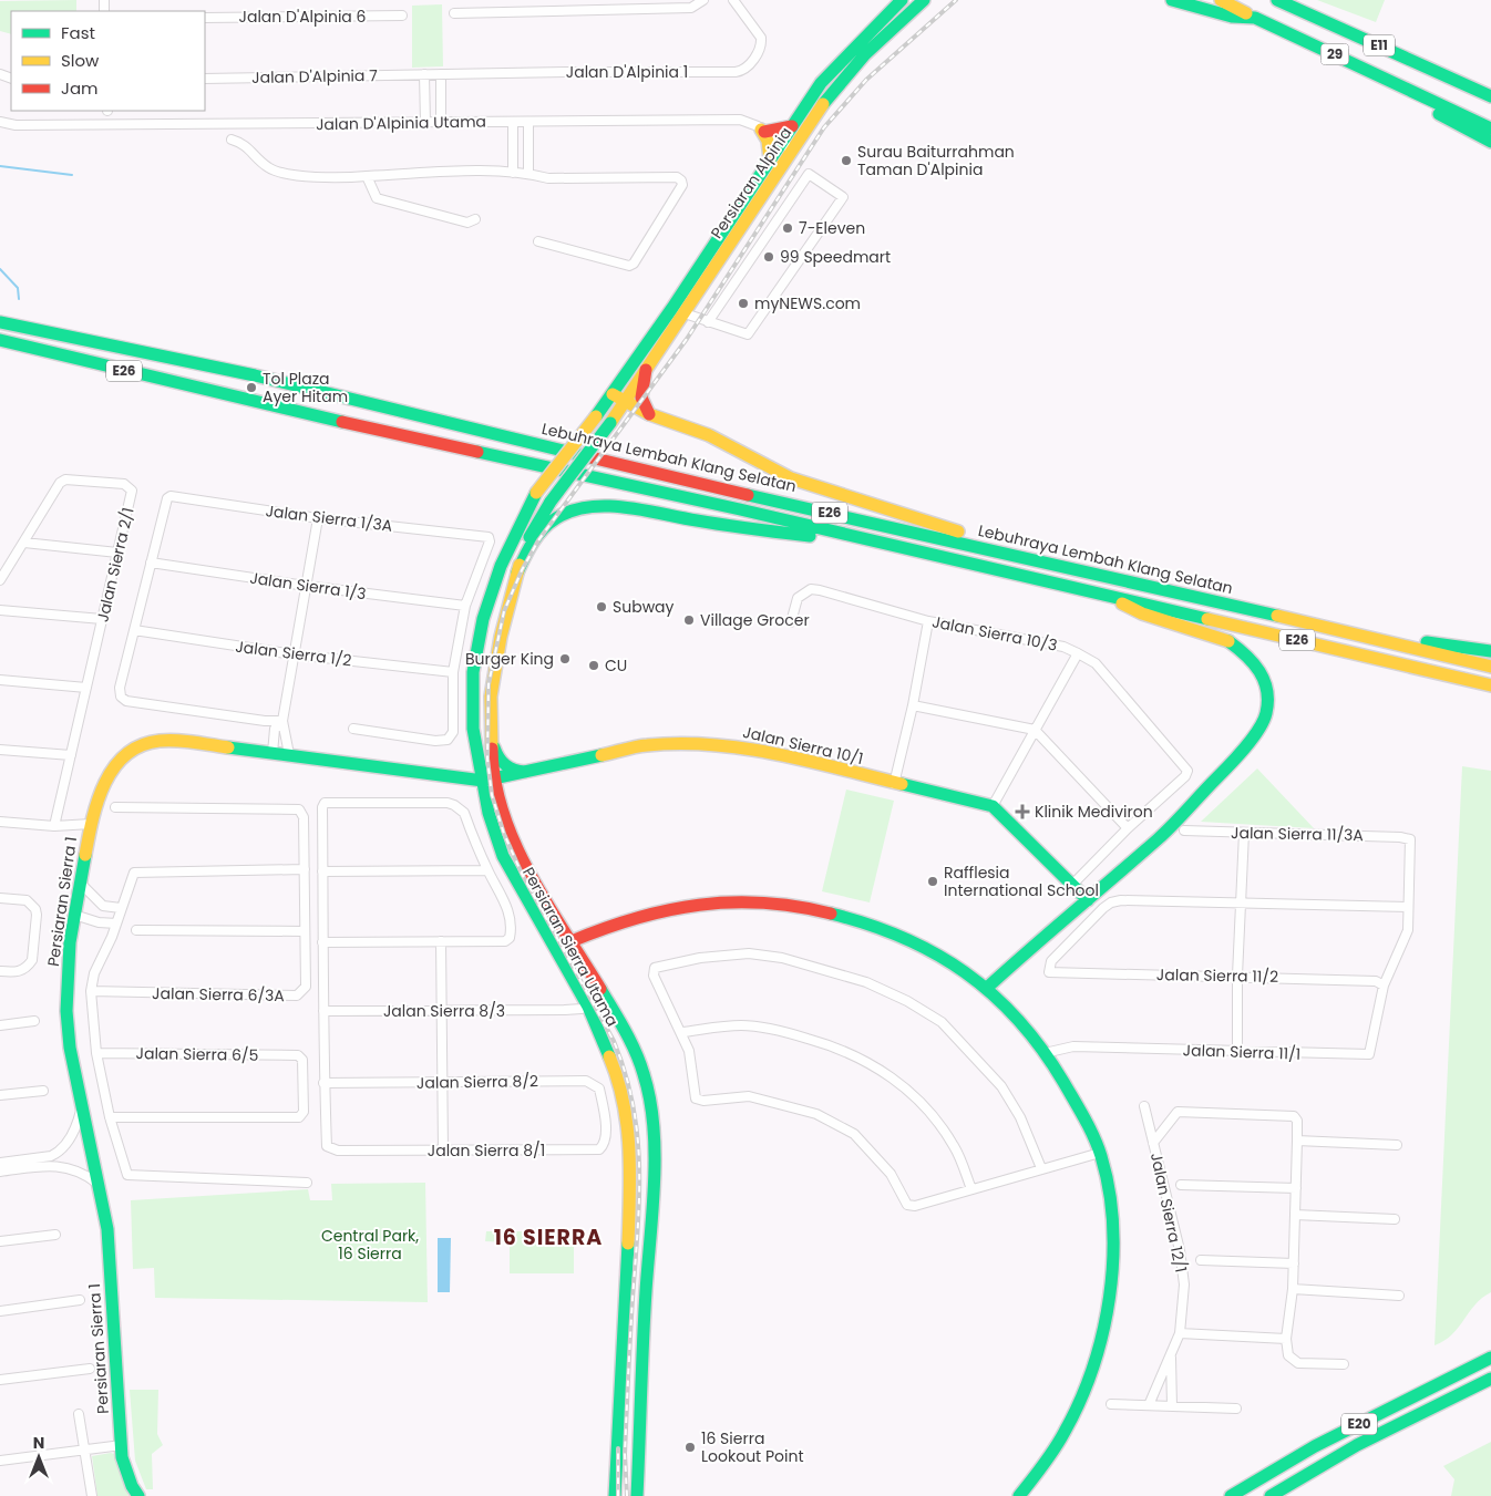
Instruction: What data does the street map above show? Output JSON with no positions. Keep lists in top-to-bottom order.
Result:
{
  "streets": {
    "main road": [
      "E11",
      "29",
      "Persiaran Alpinia",
      "E26",
      "Lebuhraya Lembah Klang Selatan",
      "Jalan Sierra 10/1",
      "Persiaran Sierra 1",
      "Persiaran Sierra Utama",
      "E20"
    ],
    "street": [
      "Jalan D'Alpinia 6",
      "Jalan D'Alpinia 1",
      "Jalan D'Alpinia 7",
      "Jalan D'Alpinia Utama",
      "Jalan Sierra 1/3A",
      "Jalan Sierra 2/1",
      "Jalan Sierra 1/3",
      "Jalan Sierra 10/3",
      "Jalan Sierra 1/2",
      "Jalan Sierra 11/3A",
      "Jalan Sierra 11/2",
      "Jalan Sierra 6/3A",
      "Jalan Sierra 8/3",
      "Jalan Sierra 11/1",
      "Jalan Sierra 6/5",
      "Jalan Sierra 8/2",
      "Jalan Sierra 8/1",
      "Jalan Sierra 12/1"
    ]
  },
  "crossings": [
    ["Jalan D'Alpinia 1", "Jalan D'Alpinia 7"],
    ["Jalan D'Alpinia Utama", "Persiaran Alpinia"],
    ["Persiaran Alpinia", "Persiaran Sierra Utama"],
    ["Jalan Sierra 1/3A", "Jalan Sierra 1/3"],
    ["Jalan Sierra 10/1", "Persiaran Sierra 1"],
    ["Jalan Sierra 10/1", "Persiaran Sierra Utama"],
    ["Jalan Sierra 11/3A", "Jalan Sierra 11/1"],
    ["Persiaran Sierra 1", "Persiaran Sierra Utama"],
    ["Persiaran Sierra Utama", "Jalan Sierra 8/3"],
    ["Jalan Sierra 11/2", "Jalan Sierra 11/1"],
    ["Jalan Sierra 8/2", "Jalan Sierra 8/1"]
  ],
  "districts": ["16 SIERRA"],
  "parks": ["Central Park, 16 Sierra"],
  "places": {
    "other": [
      "Surau Baiturrahman Taman D'Alpinia",
      "7-Eleven",
      "99 Speedmart",
      "myNEWS.com",
      "Tol Plaza Ayer Hitam",
      "Subway",
      "Village Grocer",
      "Burger King",
      "CU",
      "Rafflesia International School",
      "16 Sierra Lookout Point"
    ],
    "health": ["Klinik Mediviron"]
  },
  "legend": ["Fast", "Slow", "Jam"],
  "north": "top"
}
